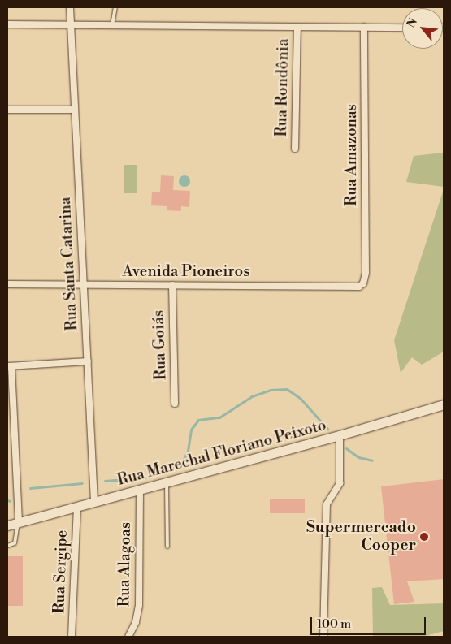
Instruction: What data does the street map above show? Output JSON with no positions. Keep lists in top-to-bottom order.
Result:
{
  "streets": {
    "main road": ["Rua Marechal Floriano Peixoto"],
    "street": [
      "Rua Rondônia",
      "Rua Amazonas",
      "Rua Santa Catarina",
      "Avenida Pioneiros",
      "Rua Goiás",
      "Rua Alagoas",
      "Rua Sergipe"
    ]
  },
  "crossings": [
    ["Rua Amazonas", "Avenida Pioneiros"],
    ["Rua Santa Catarina", "Avenida Pioneiros"],
    ["Rua Santa Catarina", "Rua Marechal Floriano Peixoto"],
    ["Avenida Pioneiros", "Rua Goiás"],
    ["Rua Marechal Floriano Peixoto", "Rua Alagoas"],
    ["Rua Marechal Floriano Peixoto", "Rua Sergipe"]
  ],
  "places": ["Supermercado Cooper"],
  "scale_bar": "100 m",
  "north": "top left"
}
